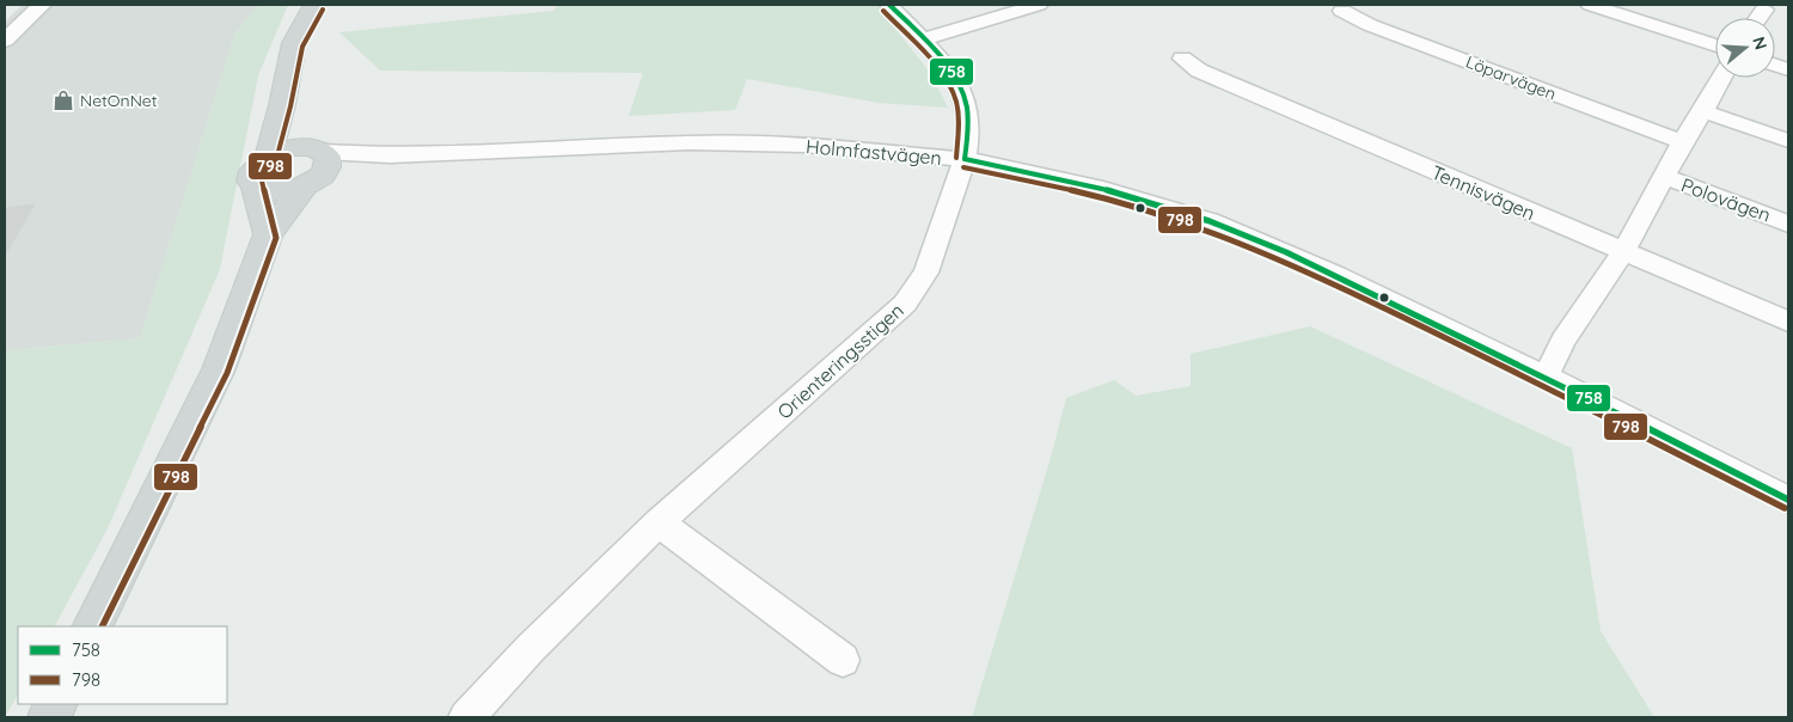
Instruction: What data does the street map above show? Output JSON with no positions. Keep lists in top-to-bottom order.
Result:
{
  "streets": {
    "street": [
      "Löparvägen",
      "Holmfastvägen",
      "Tennisvägen",
      "Polovägen",
      "Orienteringsstigen"
    ]
  },
  "crossings": [
    ["Holmfastvägen", "Orienteringsstigen"]
  ],
  "places": {
    "shop": ["NetOnNet"]
  },
  "lines": ["transit line 758", "transit line 798"],
  "legend": ["758", "798"],
  "north": "right"
}
